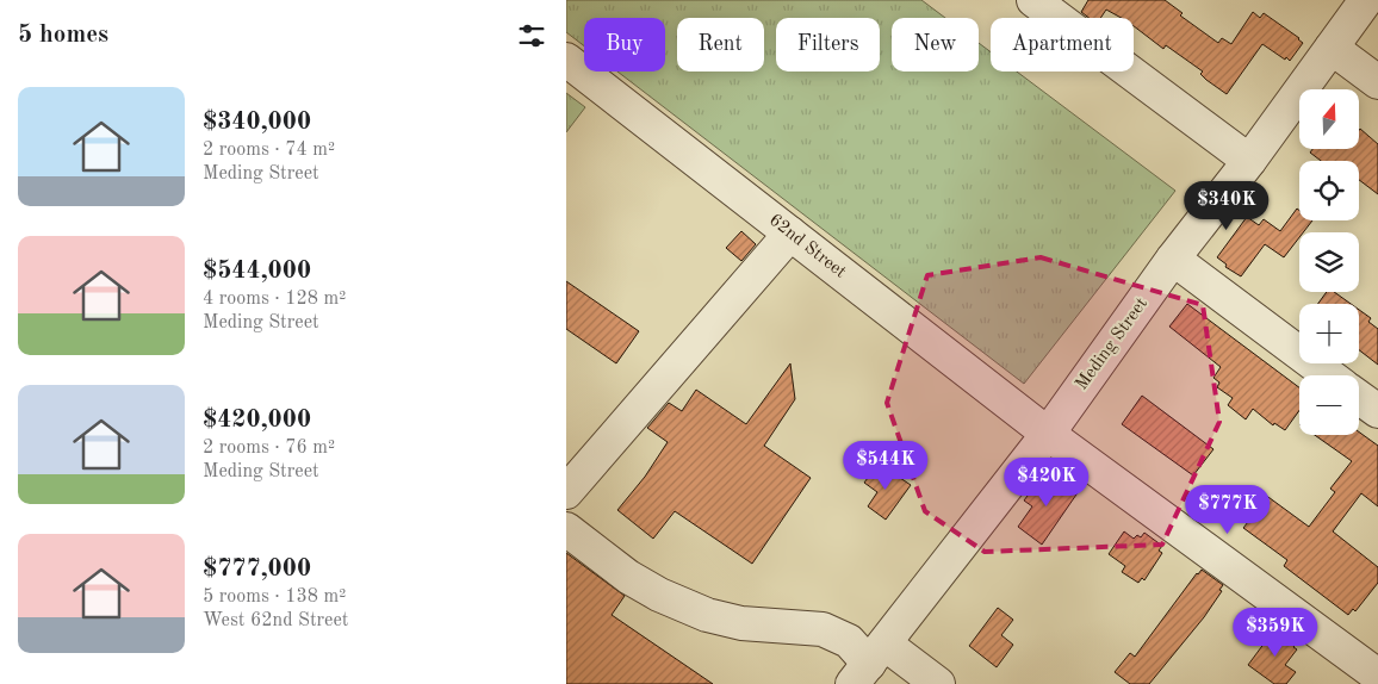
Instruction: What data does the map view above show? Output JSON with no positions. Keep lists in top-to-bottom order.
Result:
{
  "streets": {
    "street": ["62nd Street", "Meding Street"]
  },
  "crossings": [
    ["62nd Street", "Meding Street"]
  ],
  "north": "top",
  "page": {
    "heading": "5 homes",
    "chip": [
      "Buy",
      "Rent",
      "Filters",
      "New",
      "Apartment"
    ],
    "list": [
      {
        "name": "$340,000",
        "note": "2 rooms · 74 m² · Meding Street"
      },
      {
        "name": "$544,000",
        "note": "4 rooms · 128 m² · Meding Street"
      },
      {
        "name": "$420,000",
        "note": "2 rooms · 76 m² · Meding Street"
      },
      {
        "name": "$777,000",
        "note": "5 rooms · 138 m² · West 62nd Street"
      }
    ],
    "map_buttons": ["+", "−"],
    "price": [
      "$340K",
      "$544K",
      "$420K",
      "$777K",
      "$359K"
    ]
  }
}
